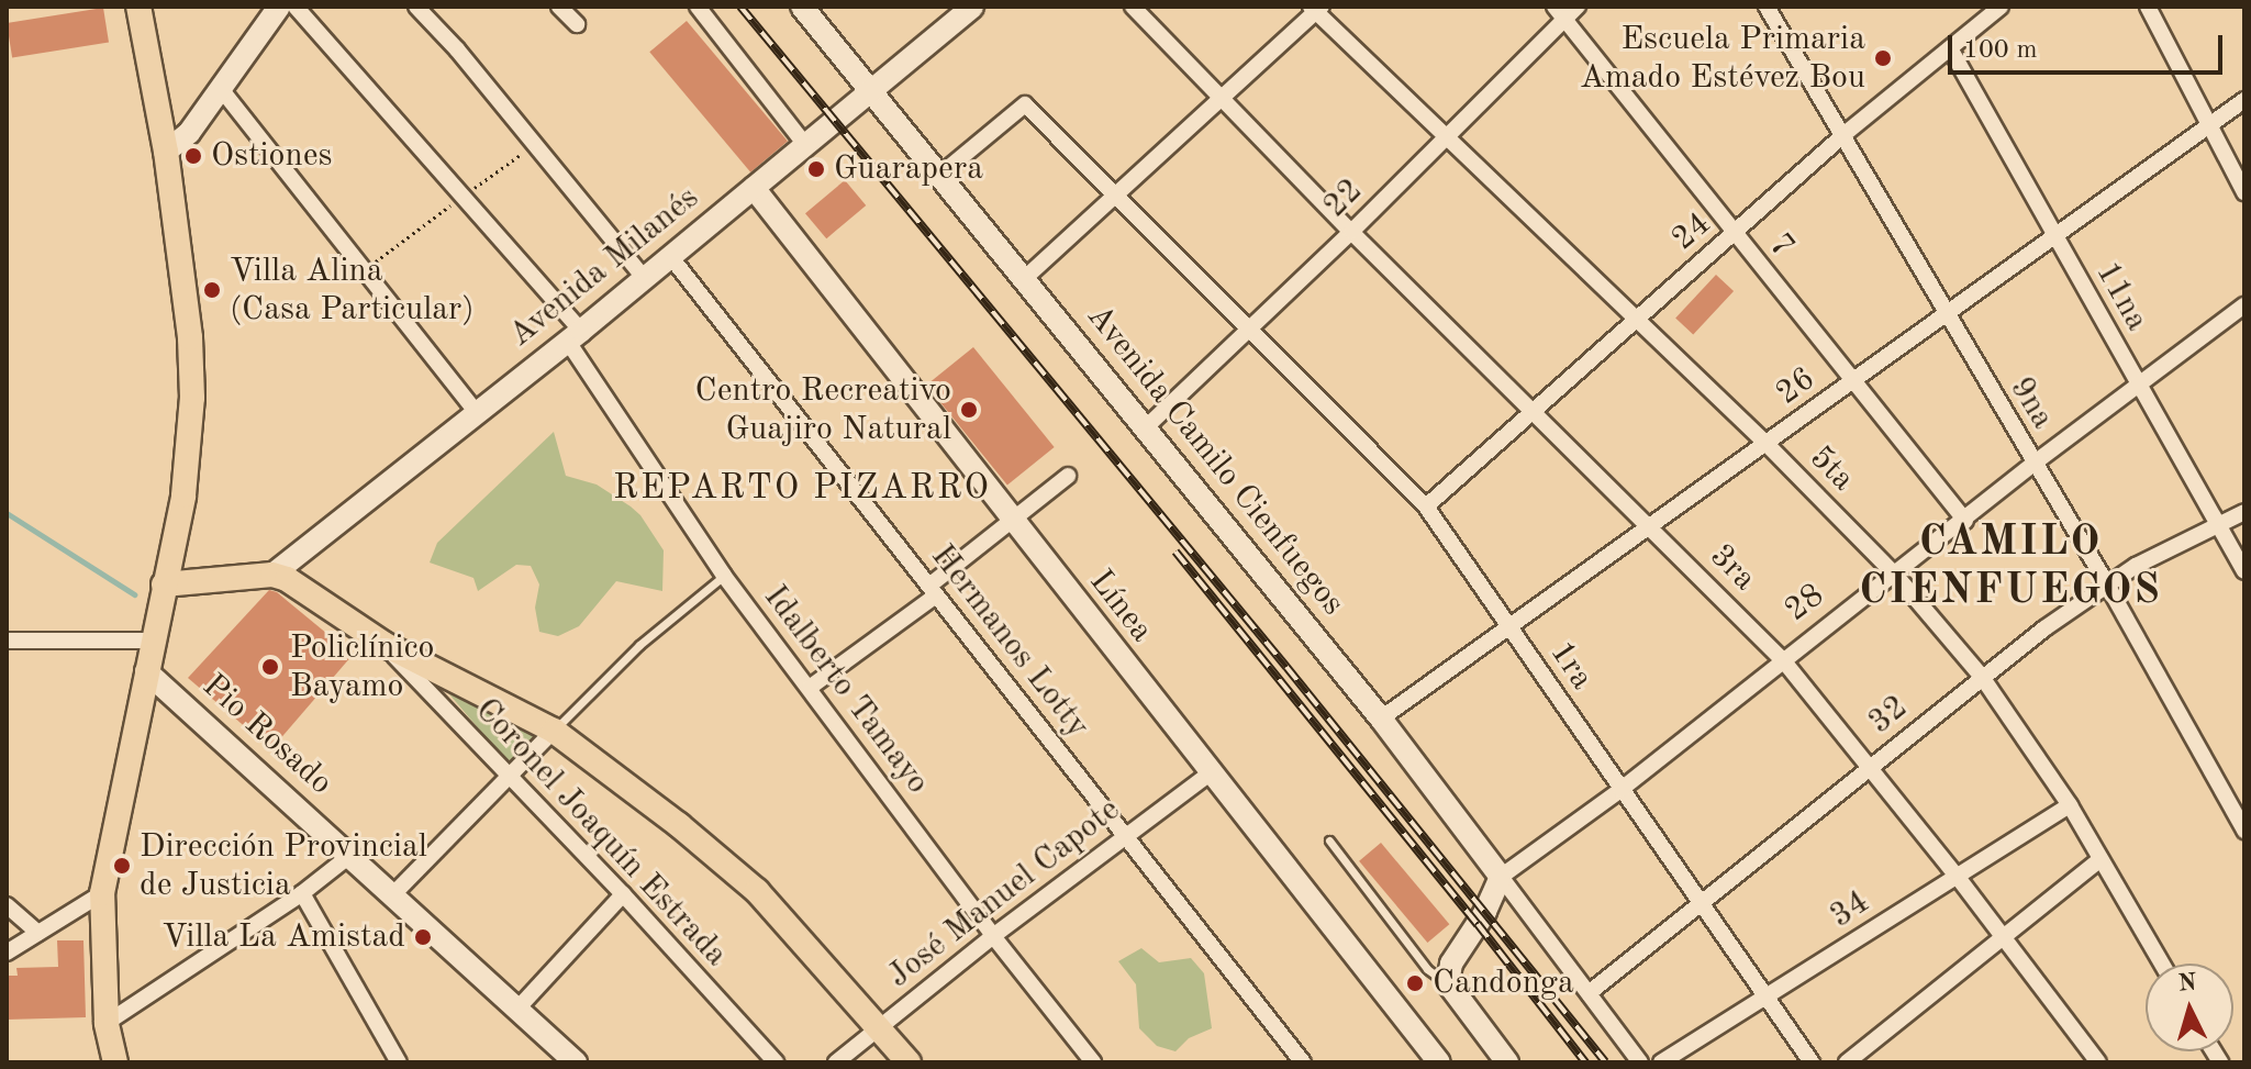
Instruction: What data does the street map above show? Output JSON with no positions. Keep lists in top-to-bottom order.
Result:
{
  "streets": {
    "street": [
      "22",
      "24",
      "7",
      "Avenida Milanés",
      "11na",
      "26",
      "9na",
      "Avenida Camilo Cienfuegos",
      "5ta",
      "3ra",
      "28",
      "Línea",
      "Hermanos Lotty",
      "1ra",
      "Idalberto Tamayo",
      "32",
      "Pio Rosado",
      "Coronel Joaquín Estrada",
      "José Manuel Capote",
      "34"
    ]
  },
  "crossings": [
    ["22", "7"],
    ["22", "Avenida Camilo Cienfuegos"],
    ["22", "5ta"],
    ["22", "3ra"],
    ["22", "1ra"],
    ["24", "7"],
    ["24", "11na"],
    ["24", "9na"],
    ["24", "5ta"],
    ["24", "3ra"],
    ["24", "1ra"],
    ["7", "26"],
    ["7", "28"],
    ["Avenida Milanés", "Avenida Camilo Cienfuegos"],
    ["Avenida Milanés", "Línea"],
    ["Avenida Milanés", "Hermanos Lotty"],
    ["Avenida Milanés", "Idalberto Tamayo"],
    ["11na", "26"],
    ["11na", "28"],
    ["11na", "32"],
    ["26", "9na"],
    ["26", "Avenida Camilo Cienfuegos"],
    ["26", "5ta"],
    ["26", "3ra"],
    ["26", "1ra"],
    ["9na", "28"],
    ["9na", "32"],
    ["Avenida Camilo Cienfuegos", "28"],
    ["Avenida Camilo Cienfuegos", "1ra"],
    ["5ta", "28"],
    ["5ta", "32"],
    ["5ta", "34"],
    ["3ra", "28"],
    ["3ra", "32"],
    ["3ra", "34"],
    ["28", "1ra"],
    ["Línea", "José Manuel Capote"],
    ["Hermanos Lotty", "José Manuel Capote"],
    ["1ra", "32"],
    ["1ra", "34"],
    ["Idalberto Tamayo", "José Manuel Capote"]
  ],
  "districts": ["REPARTO PIZARRO", "CAMILO CIENFUEGOS"],
  "places": [
    "Escuela Primaria Amado Estévez Bou",
    "Ostiones",
    "Guarapera",
    "Villa Alina (Casa Particular)",
    "Centro Recreativo Guajiro Natural",
    "Policlínico Bayamo",
    "Dirección Provincial de Justicia",
    "Villa La Amistad",
    "Candonga"
  ],
  "scale_bar": "100 m",
  "north": "top"
}
